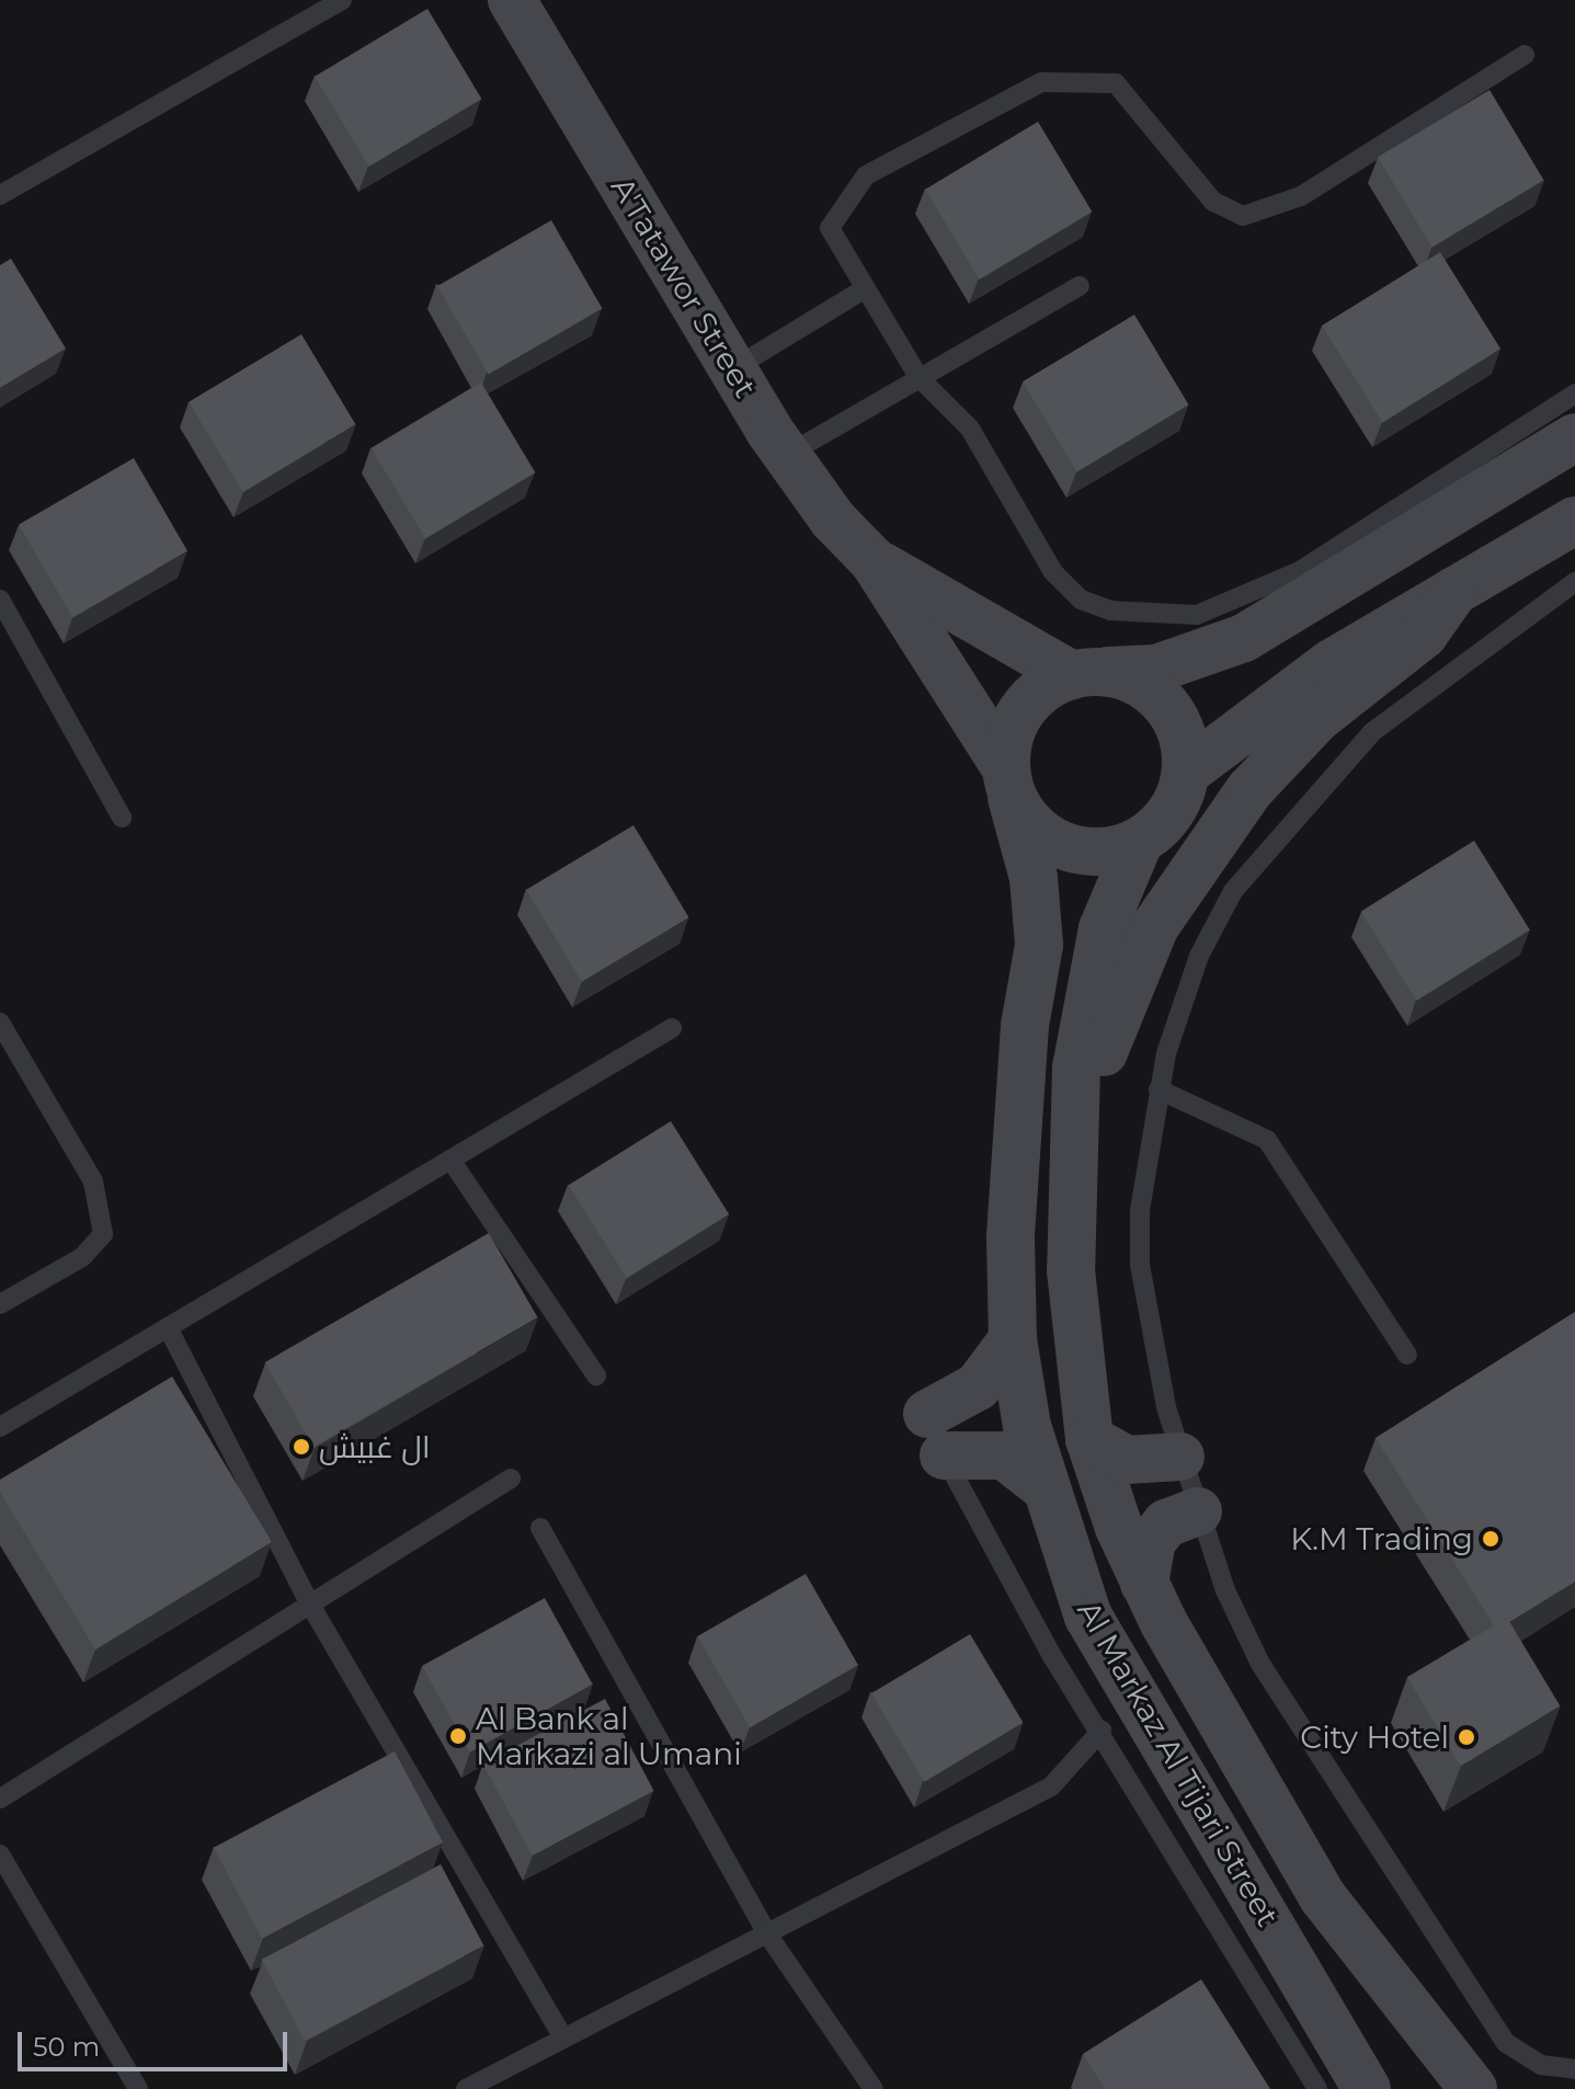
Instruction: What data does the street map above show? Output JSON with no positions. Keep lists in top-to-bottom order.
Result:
{
  "streets": {
    "street": ["A'Tatawor Street", "Al Markaz Al Tijari Street"]
  },
  "crossings": [
    ["A'Tatawor Street", "Al Markaz Al Tijari Street"]
  ],
  "places": [
    "ال غبيش",
    "K.M Trading",
    "Al Bank al Markazi al Umani",
    "City Hotel"
  ],
  "scale_bar": "50 m"
}
